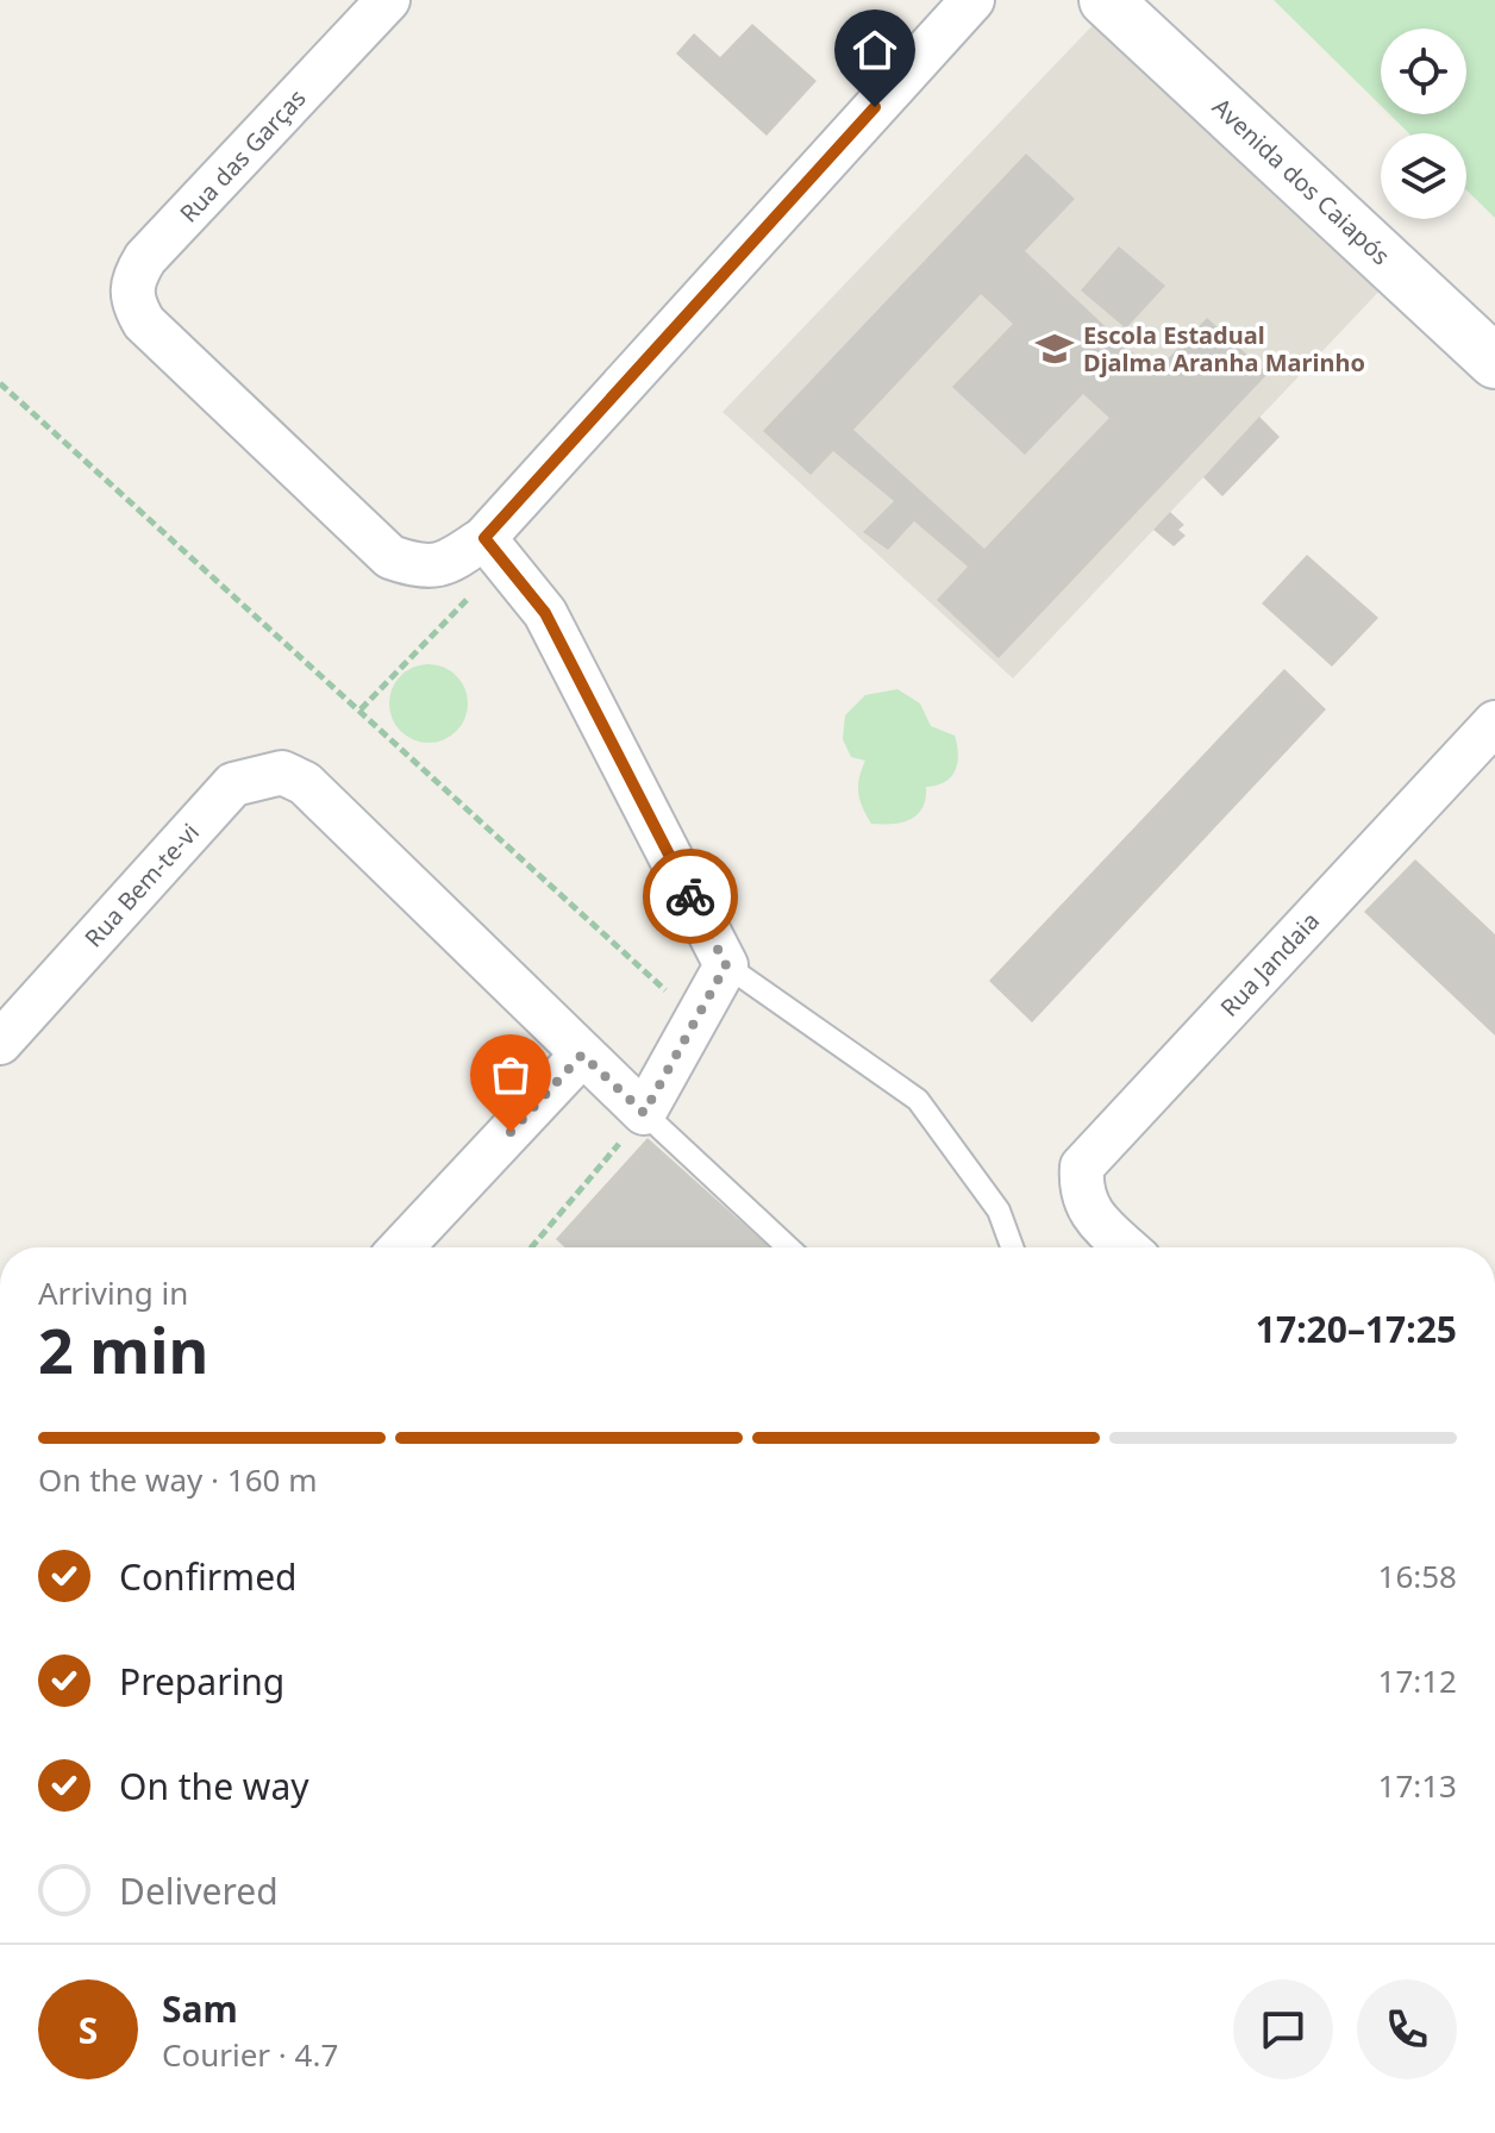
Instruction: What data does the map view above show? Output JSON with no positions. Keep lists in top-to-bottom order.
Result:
{
  "streets": {
    "main road": ["Avenida dos Caiapós"],
    "street": ["Rua das Garças", "Rua Bem-te-vi", "Rua Jandaia"]
  },
  "places": {
    "school or university": ["Escola Estadual Djalma Aranha Marinho"]
  },
  "page": {
    "heading": ["2 min", "Arriving in", "17:20–17:25"],
    "panel": ["Sam", "Courier · 4.7"],
    "bar": "On the way · 160 m",
    "list": [
      ["Confirmed", "16:58"],
      ["Preparing", "17:12"],
      ["On the way", "17:13"],
      "Delivered"
    ],
    "round": "S"
  }
}
